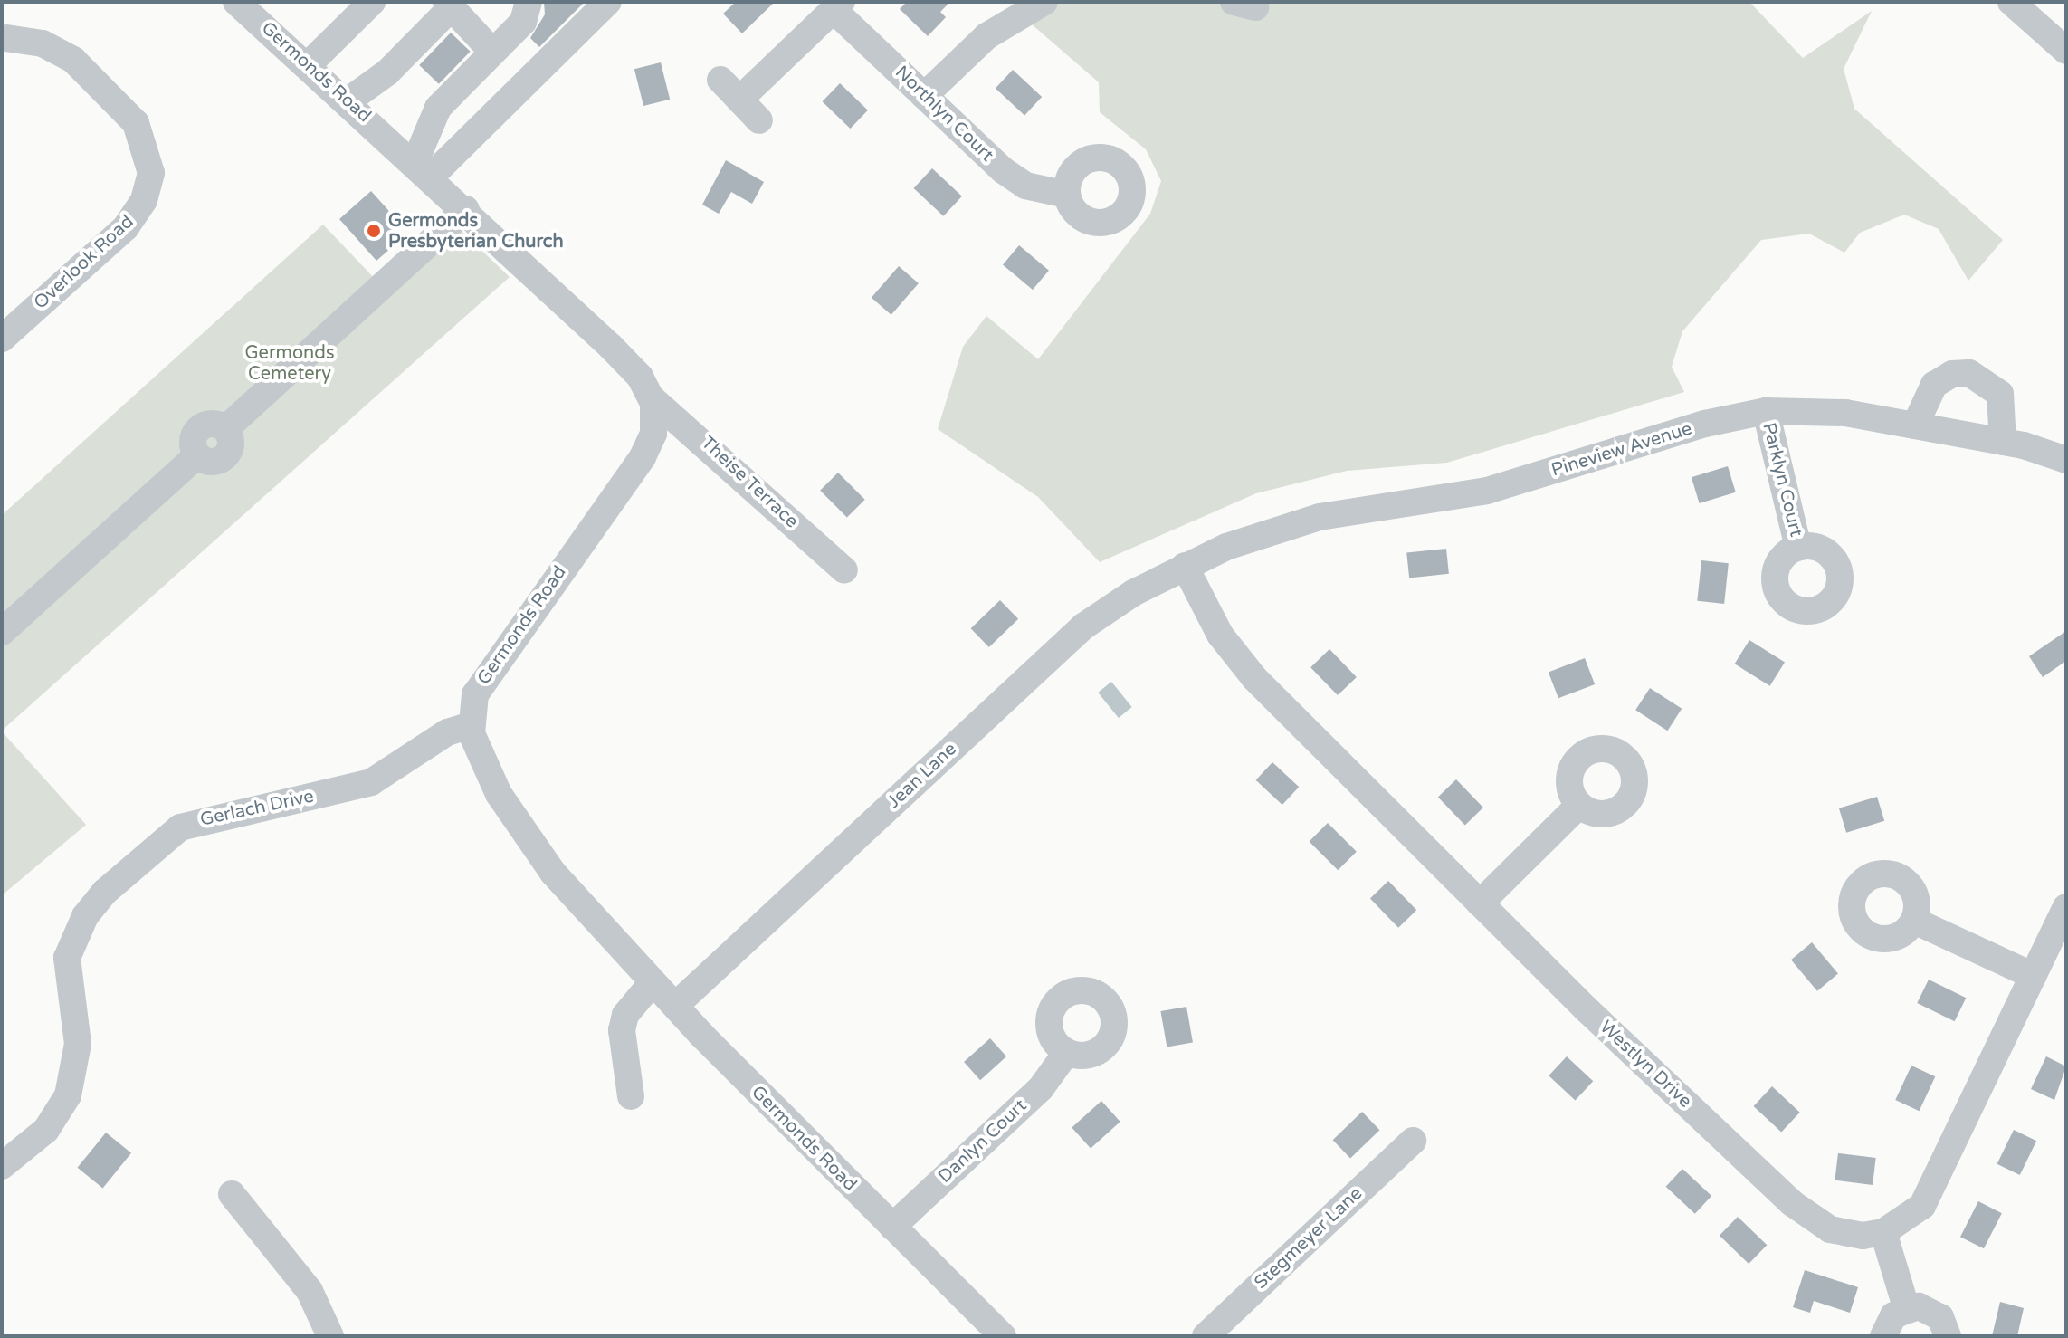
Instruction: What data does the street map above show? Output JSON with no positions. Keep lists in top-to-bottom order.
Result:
{
  "streets": {
    "street": [
      "Germonds Road",
      "Northlyn Court",
      "Overlook Road",
      "Pineview Avenue",
      "Parklyn Court",
      "Theise Terrace",
      "Jean Lane",
      "Gerlach Drive",
      "Westlyn Drive",
      "Danlyn Court",
      "Stegmeyer Lane"
    ]
  },
  "crossings": [
    ["Germonds Road", "Theise Terrace"],
    ["Germonds Road", "Jean Lane"],
    ["Germonds Road", "Gerlach Drive"],
    ["Germonds Road", "Danlyn Court"],
    ["Pineview Avenue", "Parklyn Court"],
    ["Pineview Avenue", "Jean Lane"],
    ["Pineview Avenue", "Westlyn Drive"],
    ["Jean Lane", "Westlyn Drive"]
  ],
  "parks": ["Germonds Cemetery"],
  "places": ["Germonds Presbyterian Church"]
}
